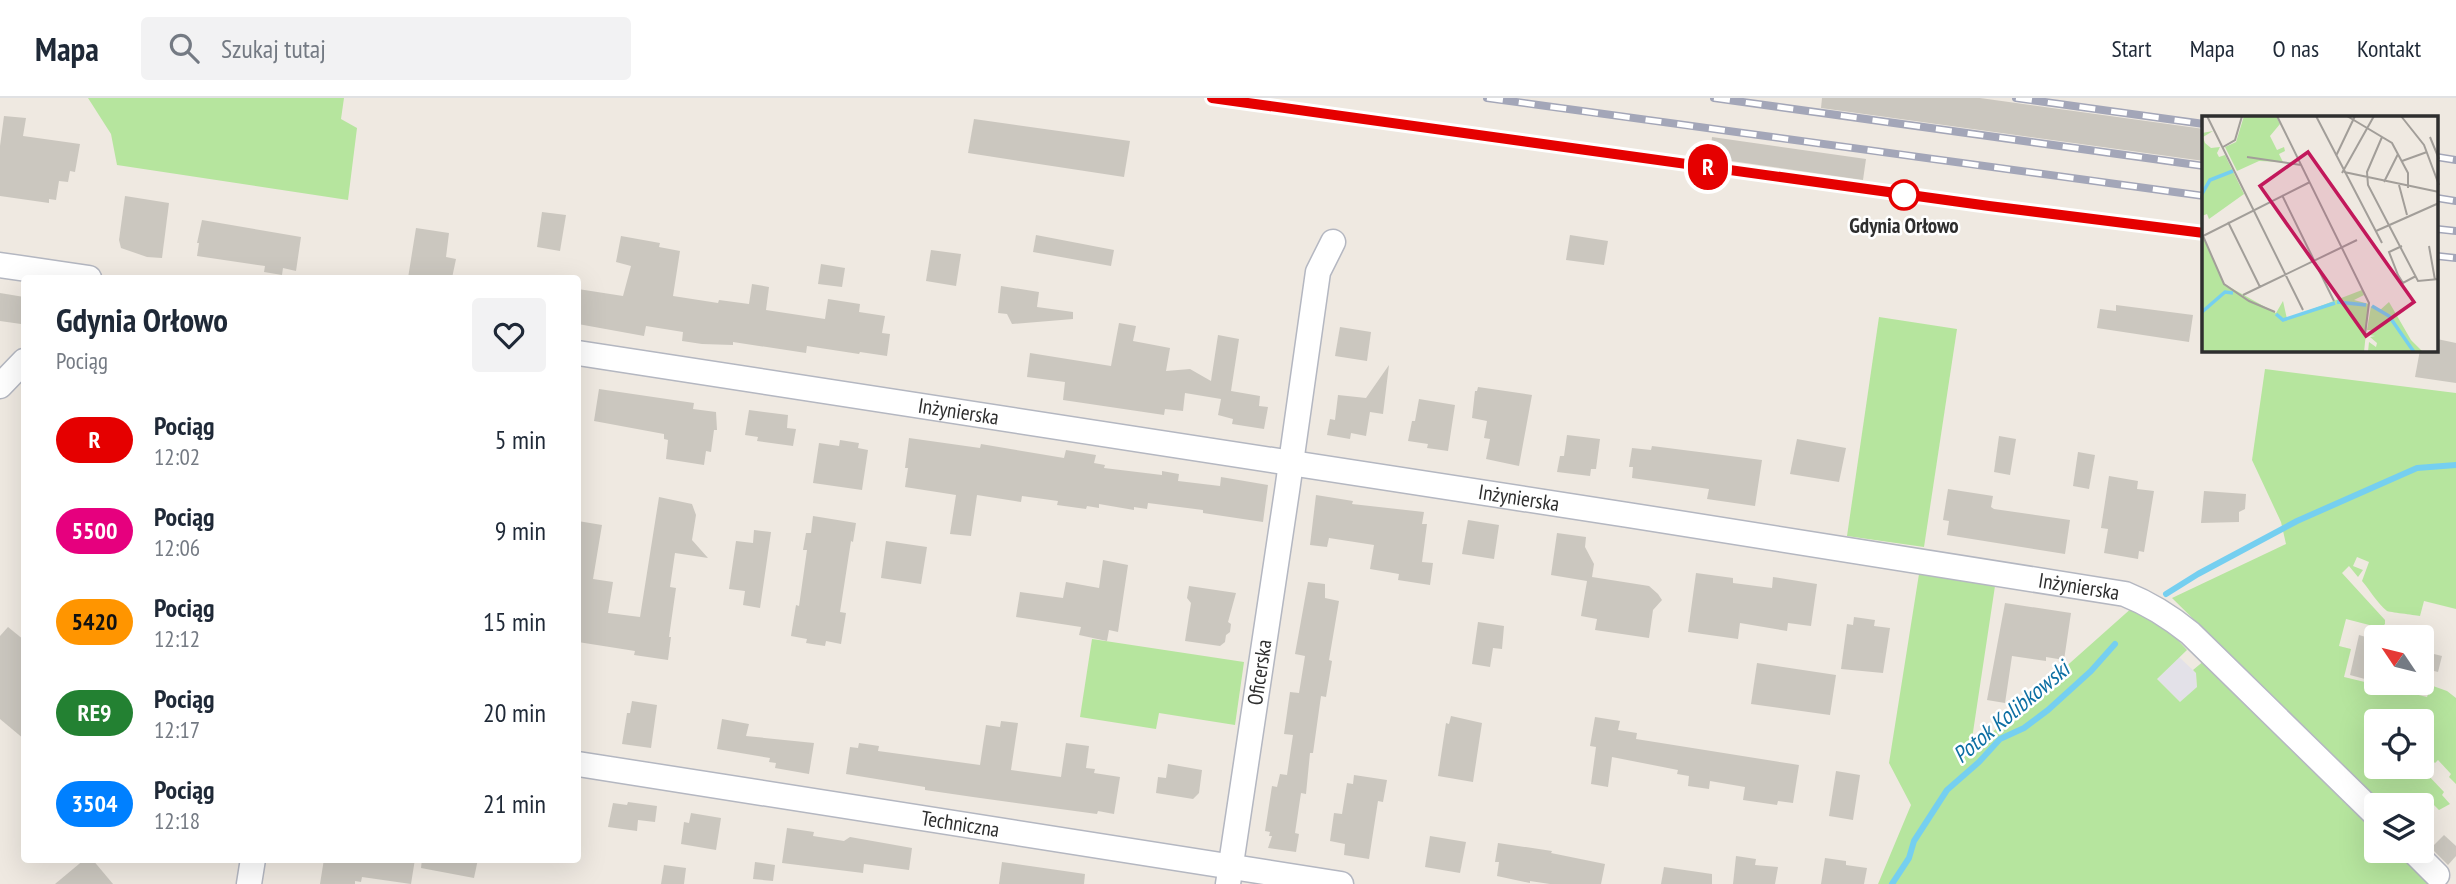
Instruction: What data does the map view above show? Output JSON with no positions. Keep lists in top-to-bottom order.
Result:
{
  "streets": {
    "street": ["Inżynierska", "Oficerska", "Techniczna"]
  },
  "crossings": [
    ["Inżynierska", "Oficerska"],
    ["Oficerska", "Techniczna"]
  ],
  "water": ["Potok Kolibkowski"],
  "places": ["Gdynia Orłowo"],
  "north": "top left",
  "page": {
    "header": "Mapa",
    "search": "Szukaj tutaj",
    "nav": [
      "Start",
      "Mapa",
      "O nas",
      "Kontakt"
    ],
    "on_map": "R",
    "heading": ["Gdynia Orłowo", "Pociąg"],
    "list": [
      {
        "mark": "R",
        "name": "Pociąg",
        "note": "12:02",
        "value": "5 min"
      },
      {
        "mark": "5500",
        "name": "Pociąg",
        "note": "12:06",
        "value": "9 min"
      },
      {
        "mark": "5420",
        "name": "Pociąg",
        "note": "12:12",
        "value": "15 min"
      },
      {
        "mark": "RE9",
        "name": "Pociąg",
        "note": "12:17",
        "value": "20 min"
      },
      {
        "mark": "3504",
        "name": "Pociąg",
        "note": "12:18",
        "value": "21 min"
      }
    ]
  }
}
